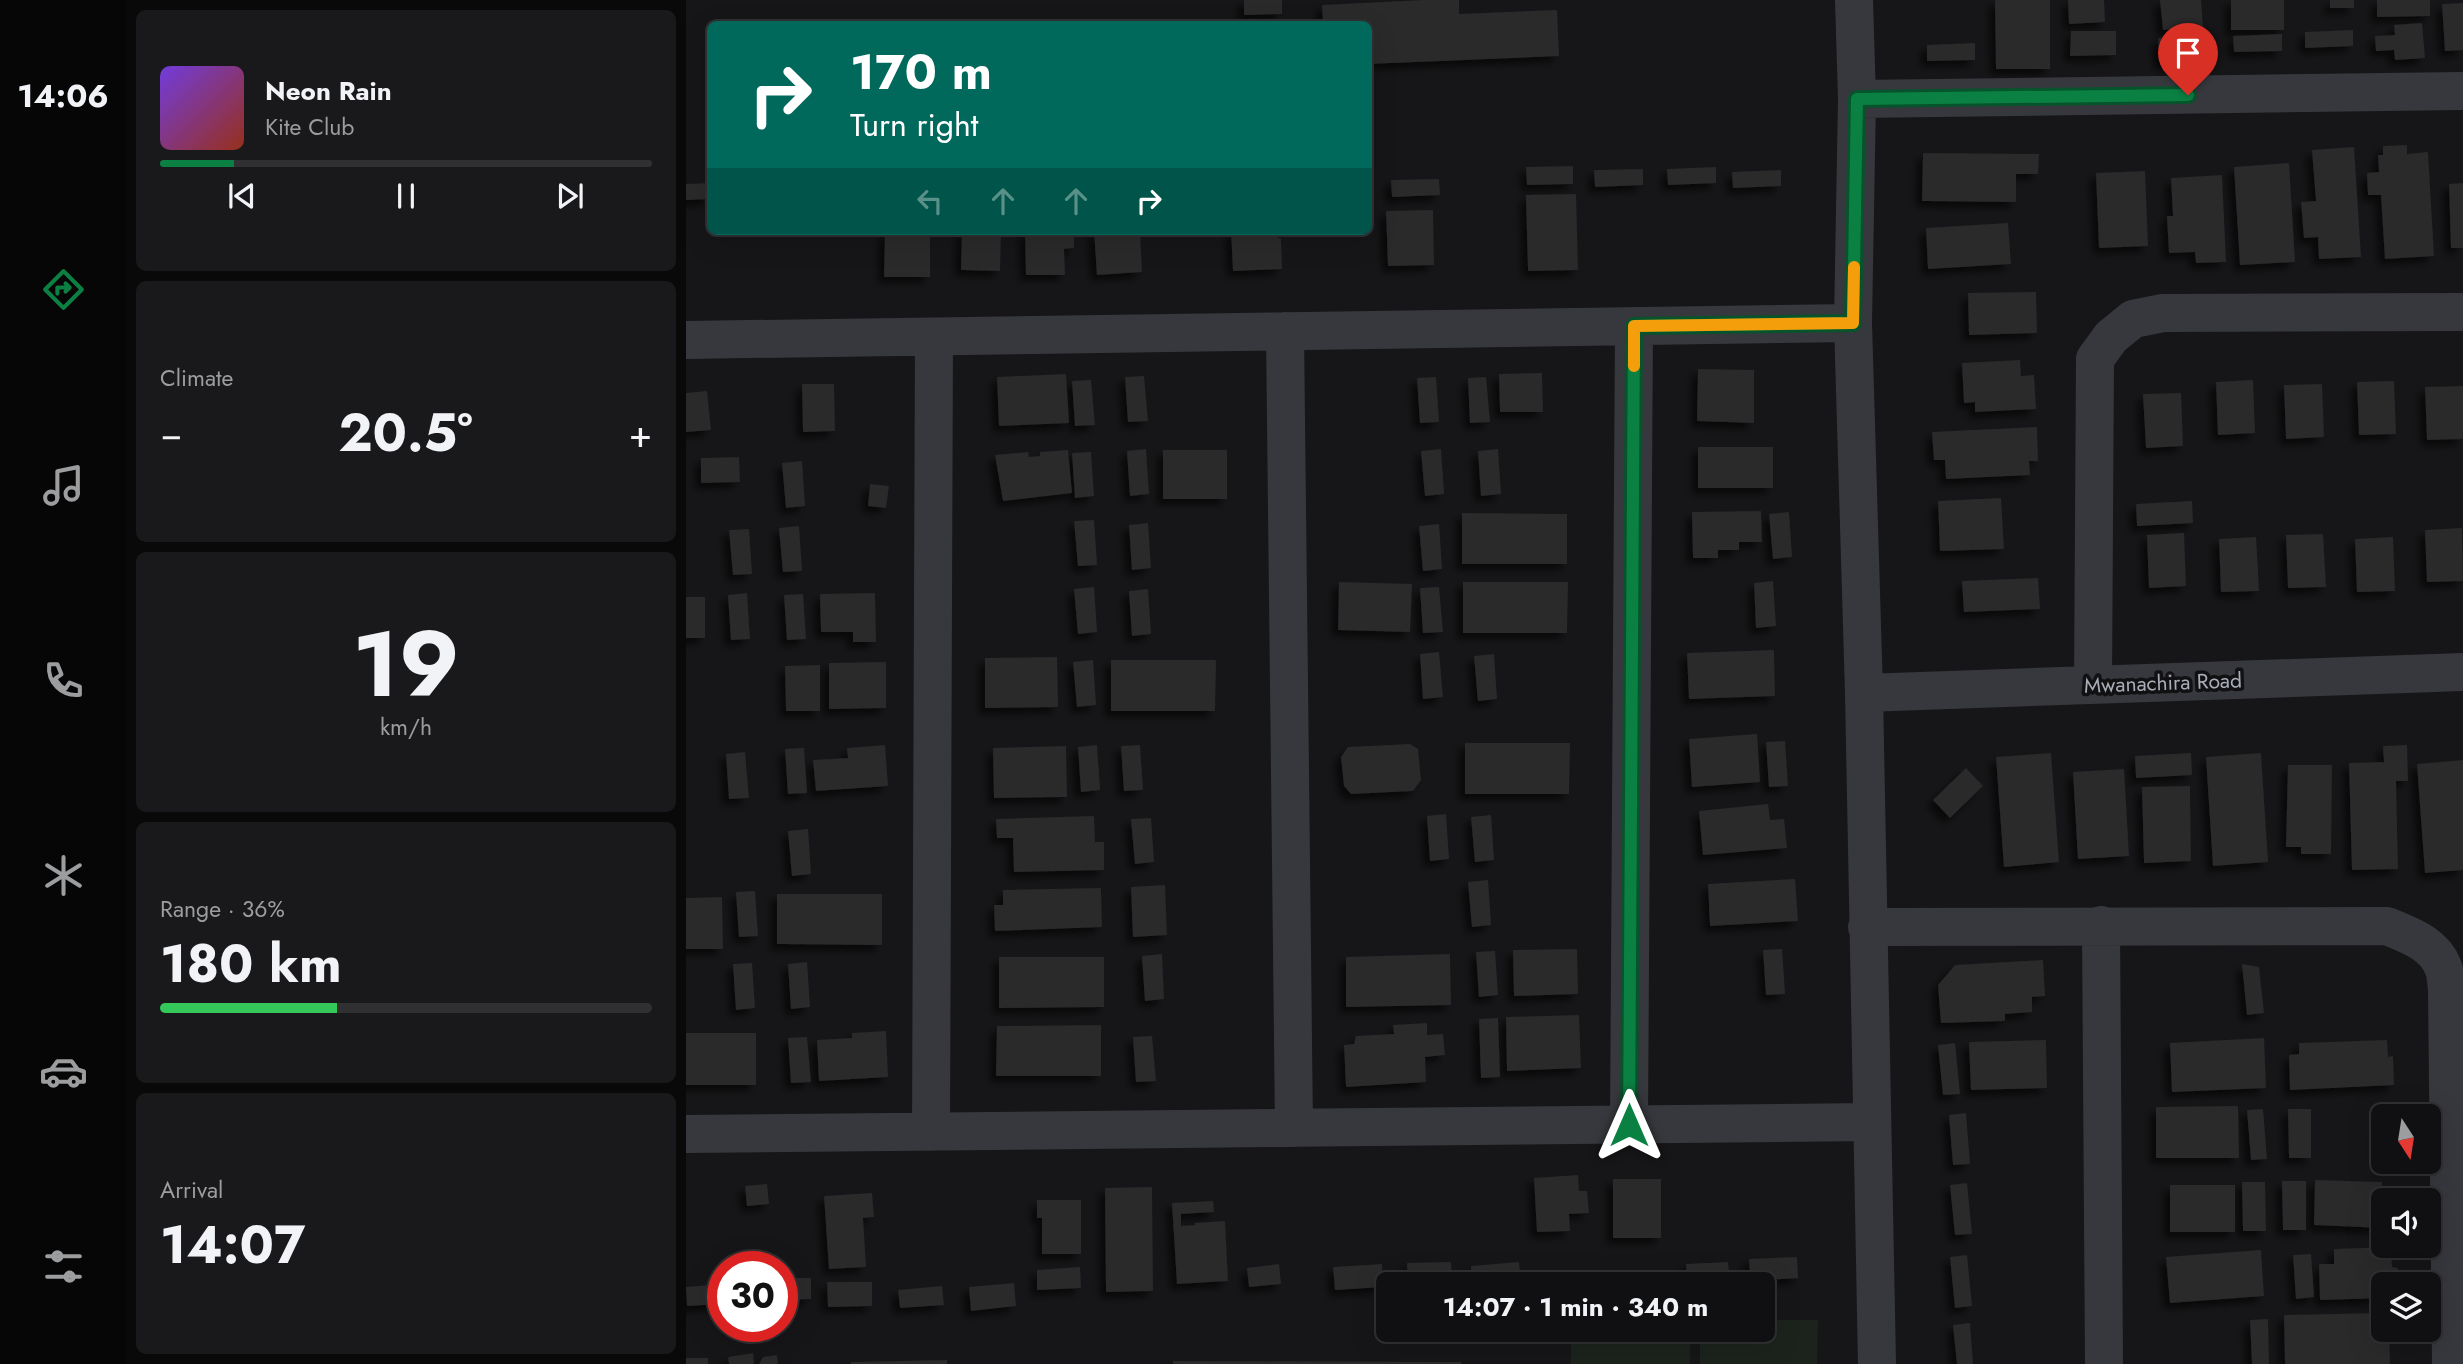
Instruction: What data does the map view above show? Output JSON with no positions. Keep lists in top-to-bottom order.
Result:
{
  "streets": {
    "street": ["Mwanachira Road"]
  },
  "north": "bottom",
  "page": {
    "tabs": "14:06",
    "turn": ["170 m", "Turn right"],
    "song": ["Neon Rain", "Kite Club"],
    "tile": [
      "Climate",
      ["19", "km/h"],
      ["Range · 36%", "180 km"],
      ["Arrival", "14:07"]
    ],
    "heat": ["−", "20.5°", "+"],
    "limit": "30",
    "trip": "14:07 · 1 min · 340 m"
  }
}
